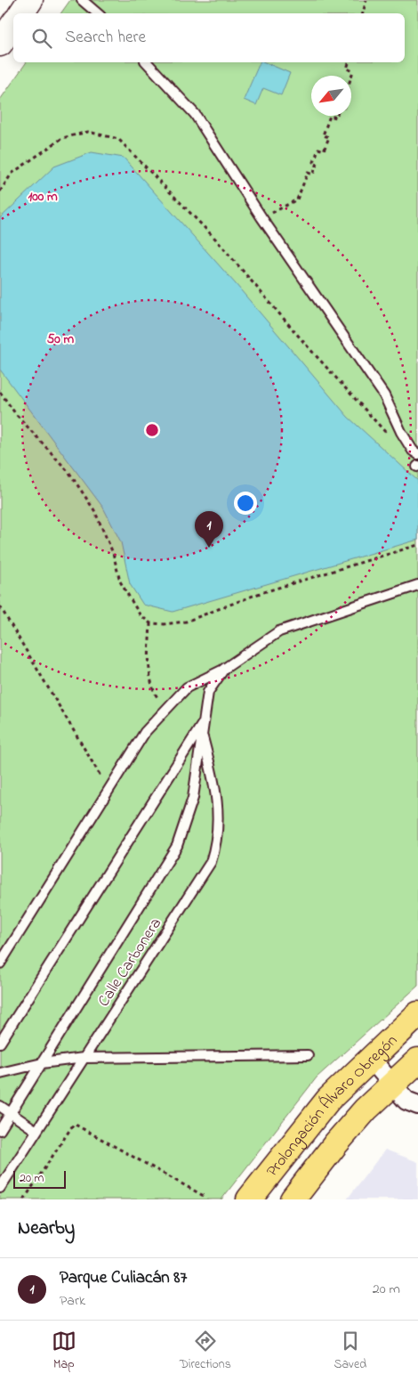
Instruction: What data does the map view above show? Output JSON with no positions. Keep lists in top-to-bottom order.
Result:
{
  "streets": {
    "main road": ["Prolongación Álvaro Obregón"],
    "lane": ["Calle Carbonera"]
  },
  "scale_bar": "20 m",
  "north": "bottom left",
  "page": {
    "search": "Search here",
    "pins": "1",
    "scale": "20 m",
    "heading": "Nearby",
    "list": [
      {
        "mark": "1",
        "name": "Parque Culiacán 87",
        "note": "Park",
        "value": "20 m"
      }
    ],
    "nav": ["Map", "Directions", "Saved"]
  },
  "rings": ["100 m", "50 m"]
}
